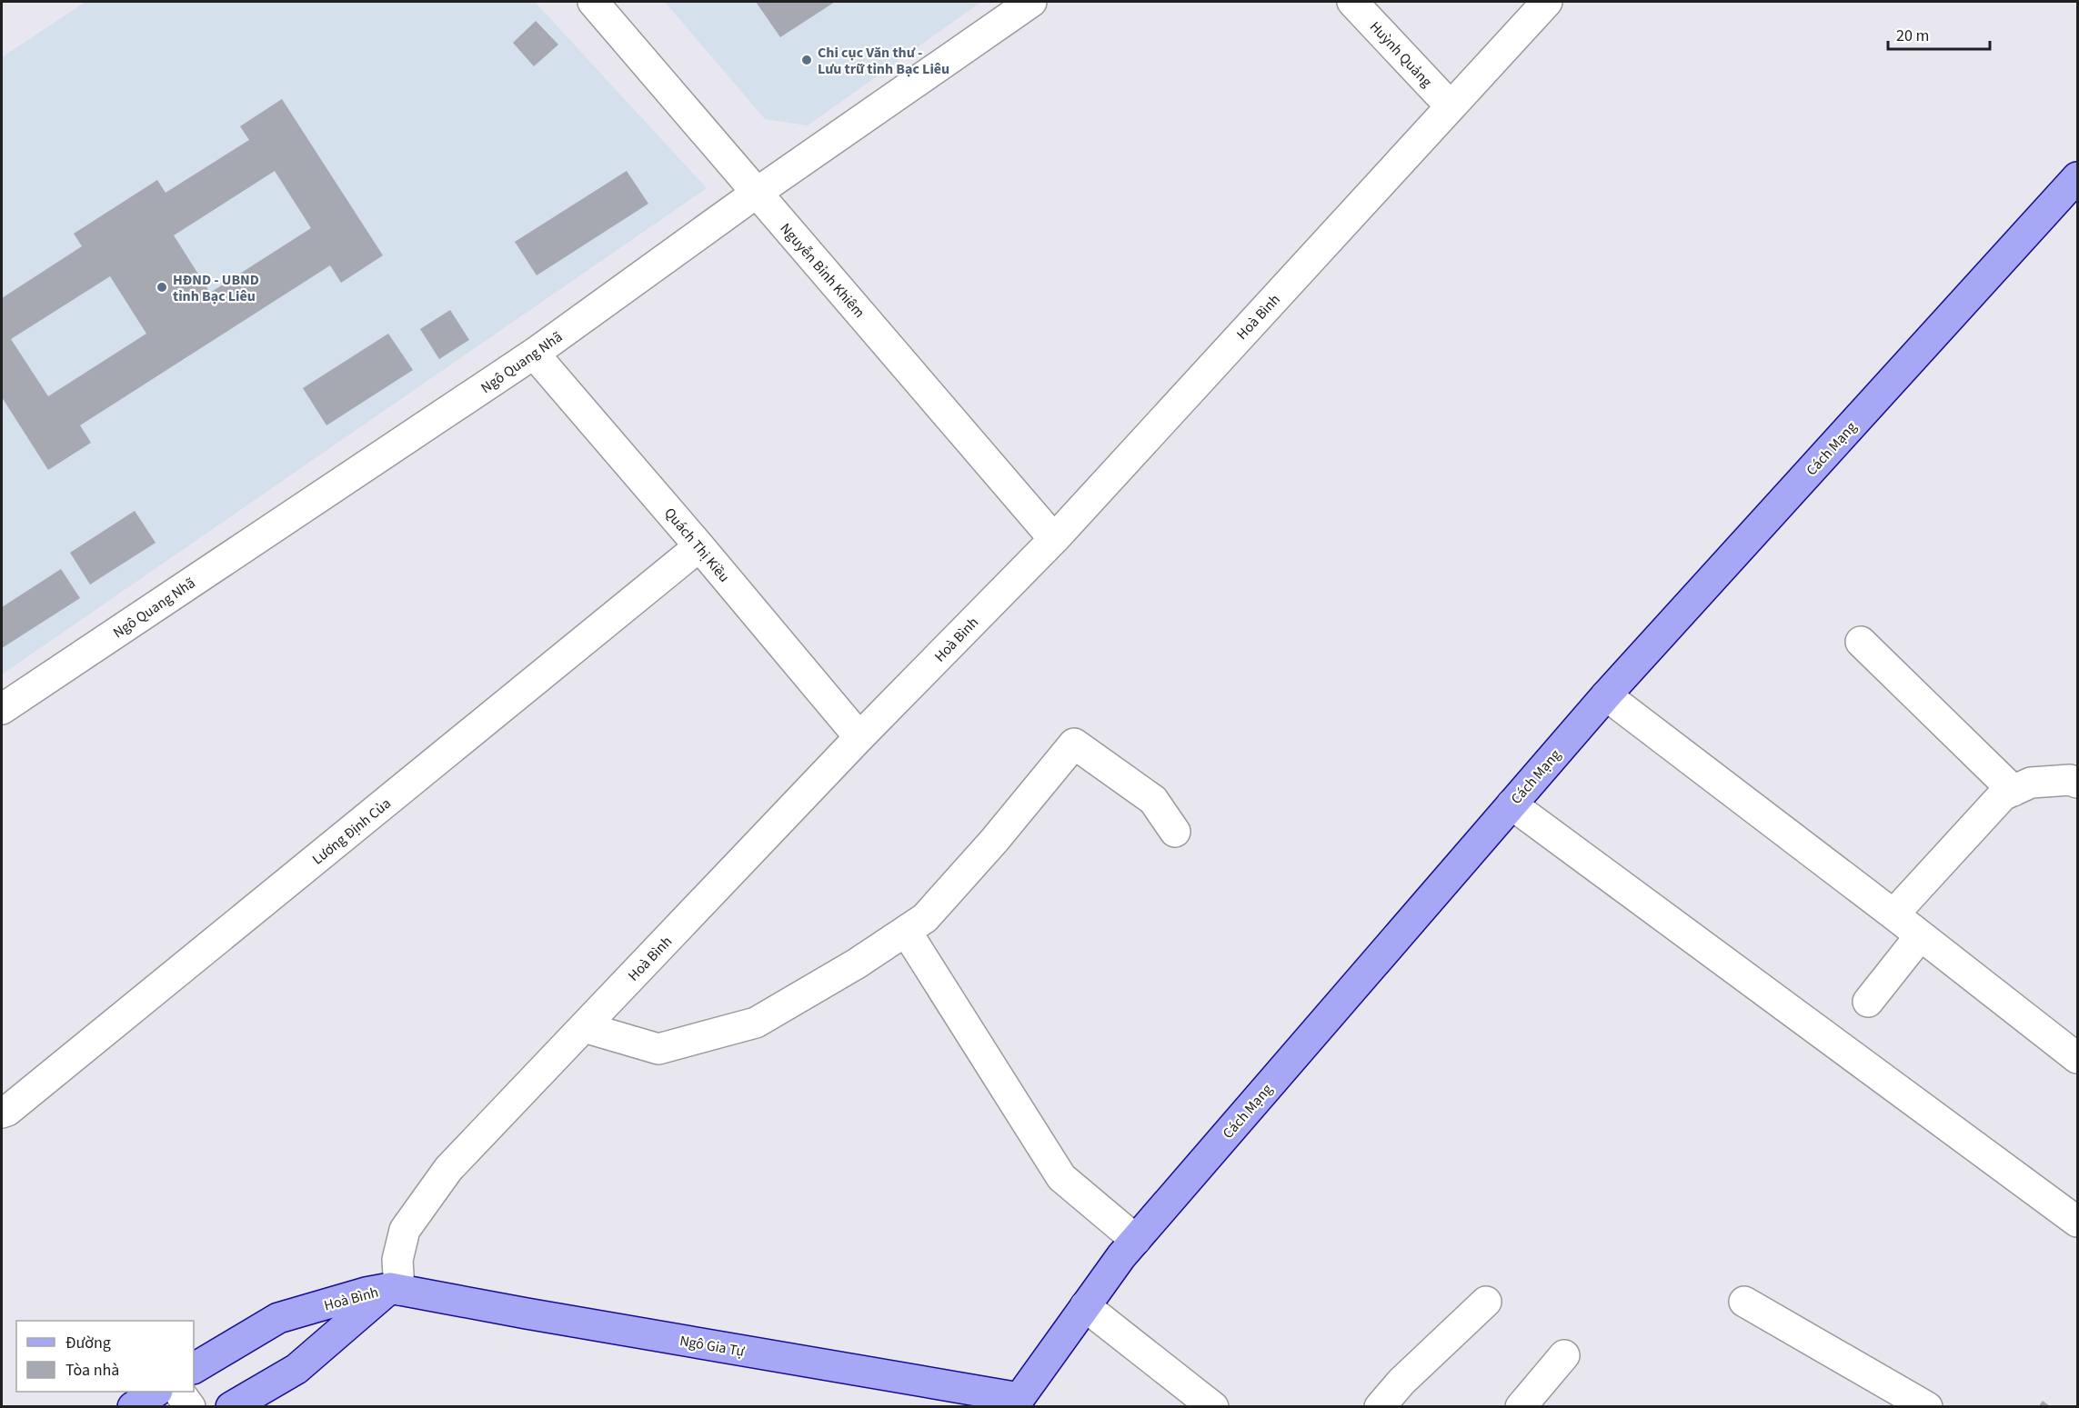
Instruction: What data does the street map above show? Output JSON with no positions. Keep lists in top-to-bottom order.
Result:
{
  "streets": {
    "main road": ["Hoà Bình", "Cách Mạng", "Ngô Gia Tự"],
    "street": [
      "Huỳnh Quảng",
      "Nguyễn Bỉnh Khiêm",
      "Ngô Quang Nhã",
      "Quách Thị Kiều",
      "Lương Định Của"
    ]
  },
  "crossings": [
    ["Huỳnh Quảng", "Hoà Bình"],
    ["Nguyễn Bỉnh Khiêm", "Hoà Bình"],
    ["Nguyễn Bỉnh Khiêm", "Ngô Quang Nhã"],
    ["Hoà Bình", "Quách Thị Kiều"],
    ["Hoà Bình", "Ngô Gia Tự"],
    ["Ngô Quang Nhã", "Quách Thị Kiều"],
    ["Cách Mạng", "Ngô Gia Tự"],
    ["Quách Thị Kiều", "Lương Định Của"]
  ],
  "places": ["Chi cục Văn thư - Lưu trữ tỉnh Bạc Liêu", "HĐND - UBND tỉnh Bạc Liêu"],
  "legend": ["Đường", "Tòa nhà"],
  "scale_bar": "20 m"
}
